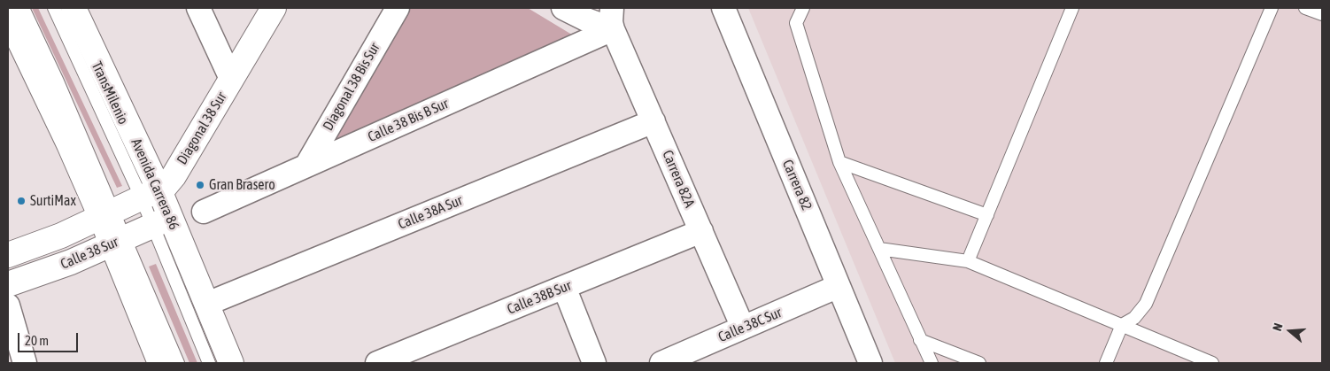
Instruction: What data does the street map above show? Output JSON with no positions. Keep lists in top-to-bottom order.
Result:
{
  "streets": {
    "main road": ["Diagonal 38 Sur", "Avenida Carrera 86", "Calle 38 Sur"],
    "street": [
      "Diagonal 38 Bis Sur",
      "Calle 38 Bis B Sur",
      "Carrera 82A",
      "Carrera 82",
      "Calle 38A Sur",
      "Calle 38B Sur",
      "Calle 38C Sur"
    ],
    "lane": ["TransMilenio"]
  },
  "crossings": [
    ["Diagonal 38 Bis Sur", "Calle 38 Bis B Sur"],
    ["TransMilenio", "Diagonal 38 Sur"],
    ["TransMilenio", "Avenida Carrera 86"],
    ["Calle 38 Bis B Sur", "Carrera 82A"],
    ["Diagonal 38 Sur", "Avenida Carrera 86"],
    ["Diagonal 38 Sur", "Calle 38 Sur"],
    ["Carrera 82A", "Calle 38A Sur"],
    ["Carrera 82A", "Calle 38B Sur"],
    ["Carrera 82A", "Calle 38C Sur"],
    ["Avenida Carrera 86", "Calle 38A Sur"],
    ["Avenida Carrera 86", "Calle 38 Sur"],
    ["Carrera 82", "Calle 38C Sur"]
  ],
  "places": ["Gran Brasero", "SurtiMax"],
  "scale_bar": "20 m",
  "north": "left"
}
